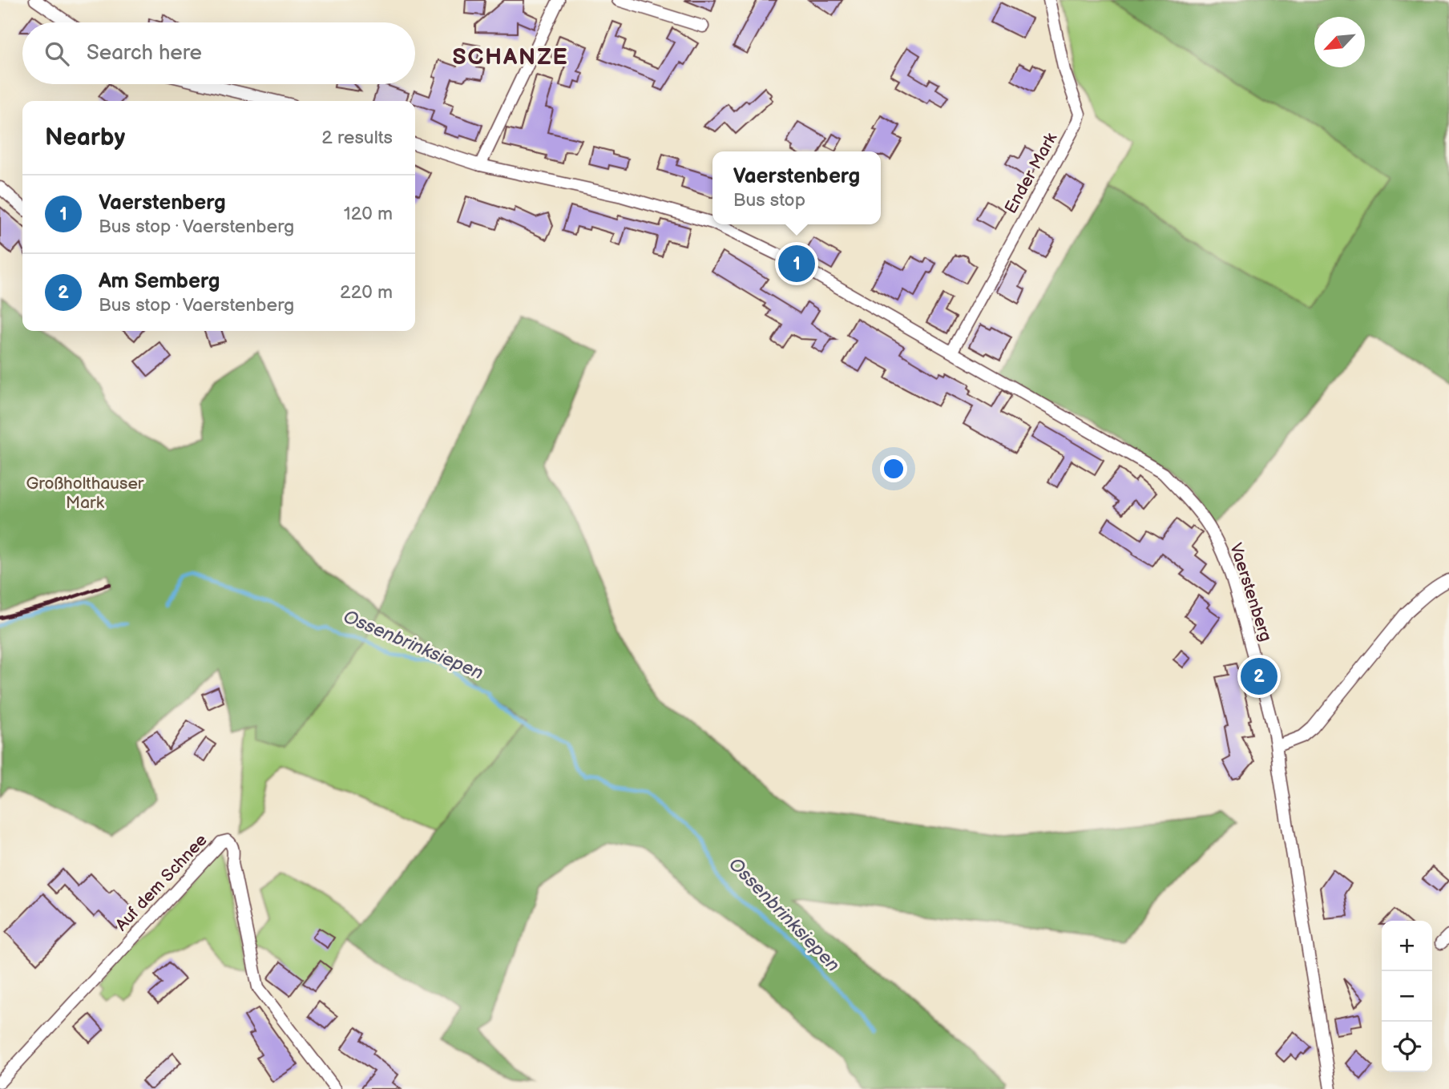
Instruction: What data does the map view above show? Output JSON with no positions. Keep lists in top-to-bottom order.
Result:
{
  "streets": {
    "street": ["Ender Mark", "Vaerstenberg", "Auf dem Schnee"]
  },
  "crossings": [
    ["Ender Mark", "Vaerstenberg"]
  ],
  "districts": ["SCHANZE"],
  "water": ["Ossenbrinksiepen"],
  "parks": ["Großholthauser Mark"],
  "north": "bottom left",
  "page": {
    "search": "Search here",
    "heading": ["Nearby", "2 results"],
    "popup": ["Vaerstenberg", "Bus stop"],
    "list": [
      {
        "mark": "1",
        "name": "Vaerstenberg",
        "note": "Bus stop · Vaerstenberg",
        "value": "120 m"
      },
      {
        "mark": "2",
        "name": "Am Semberg",
        "note": "Bus stop · Vaerstenberg",
        "value": "220 m"
      }
    ],
    "pins": ["1", "2"],
    "map_buttons": ["+", "−"]
  }
}
